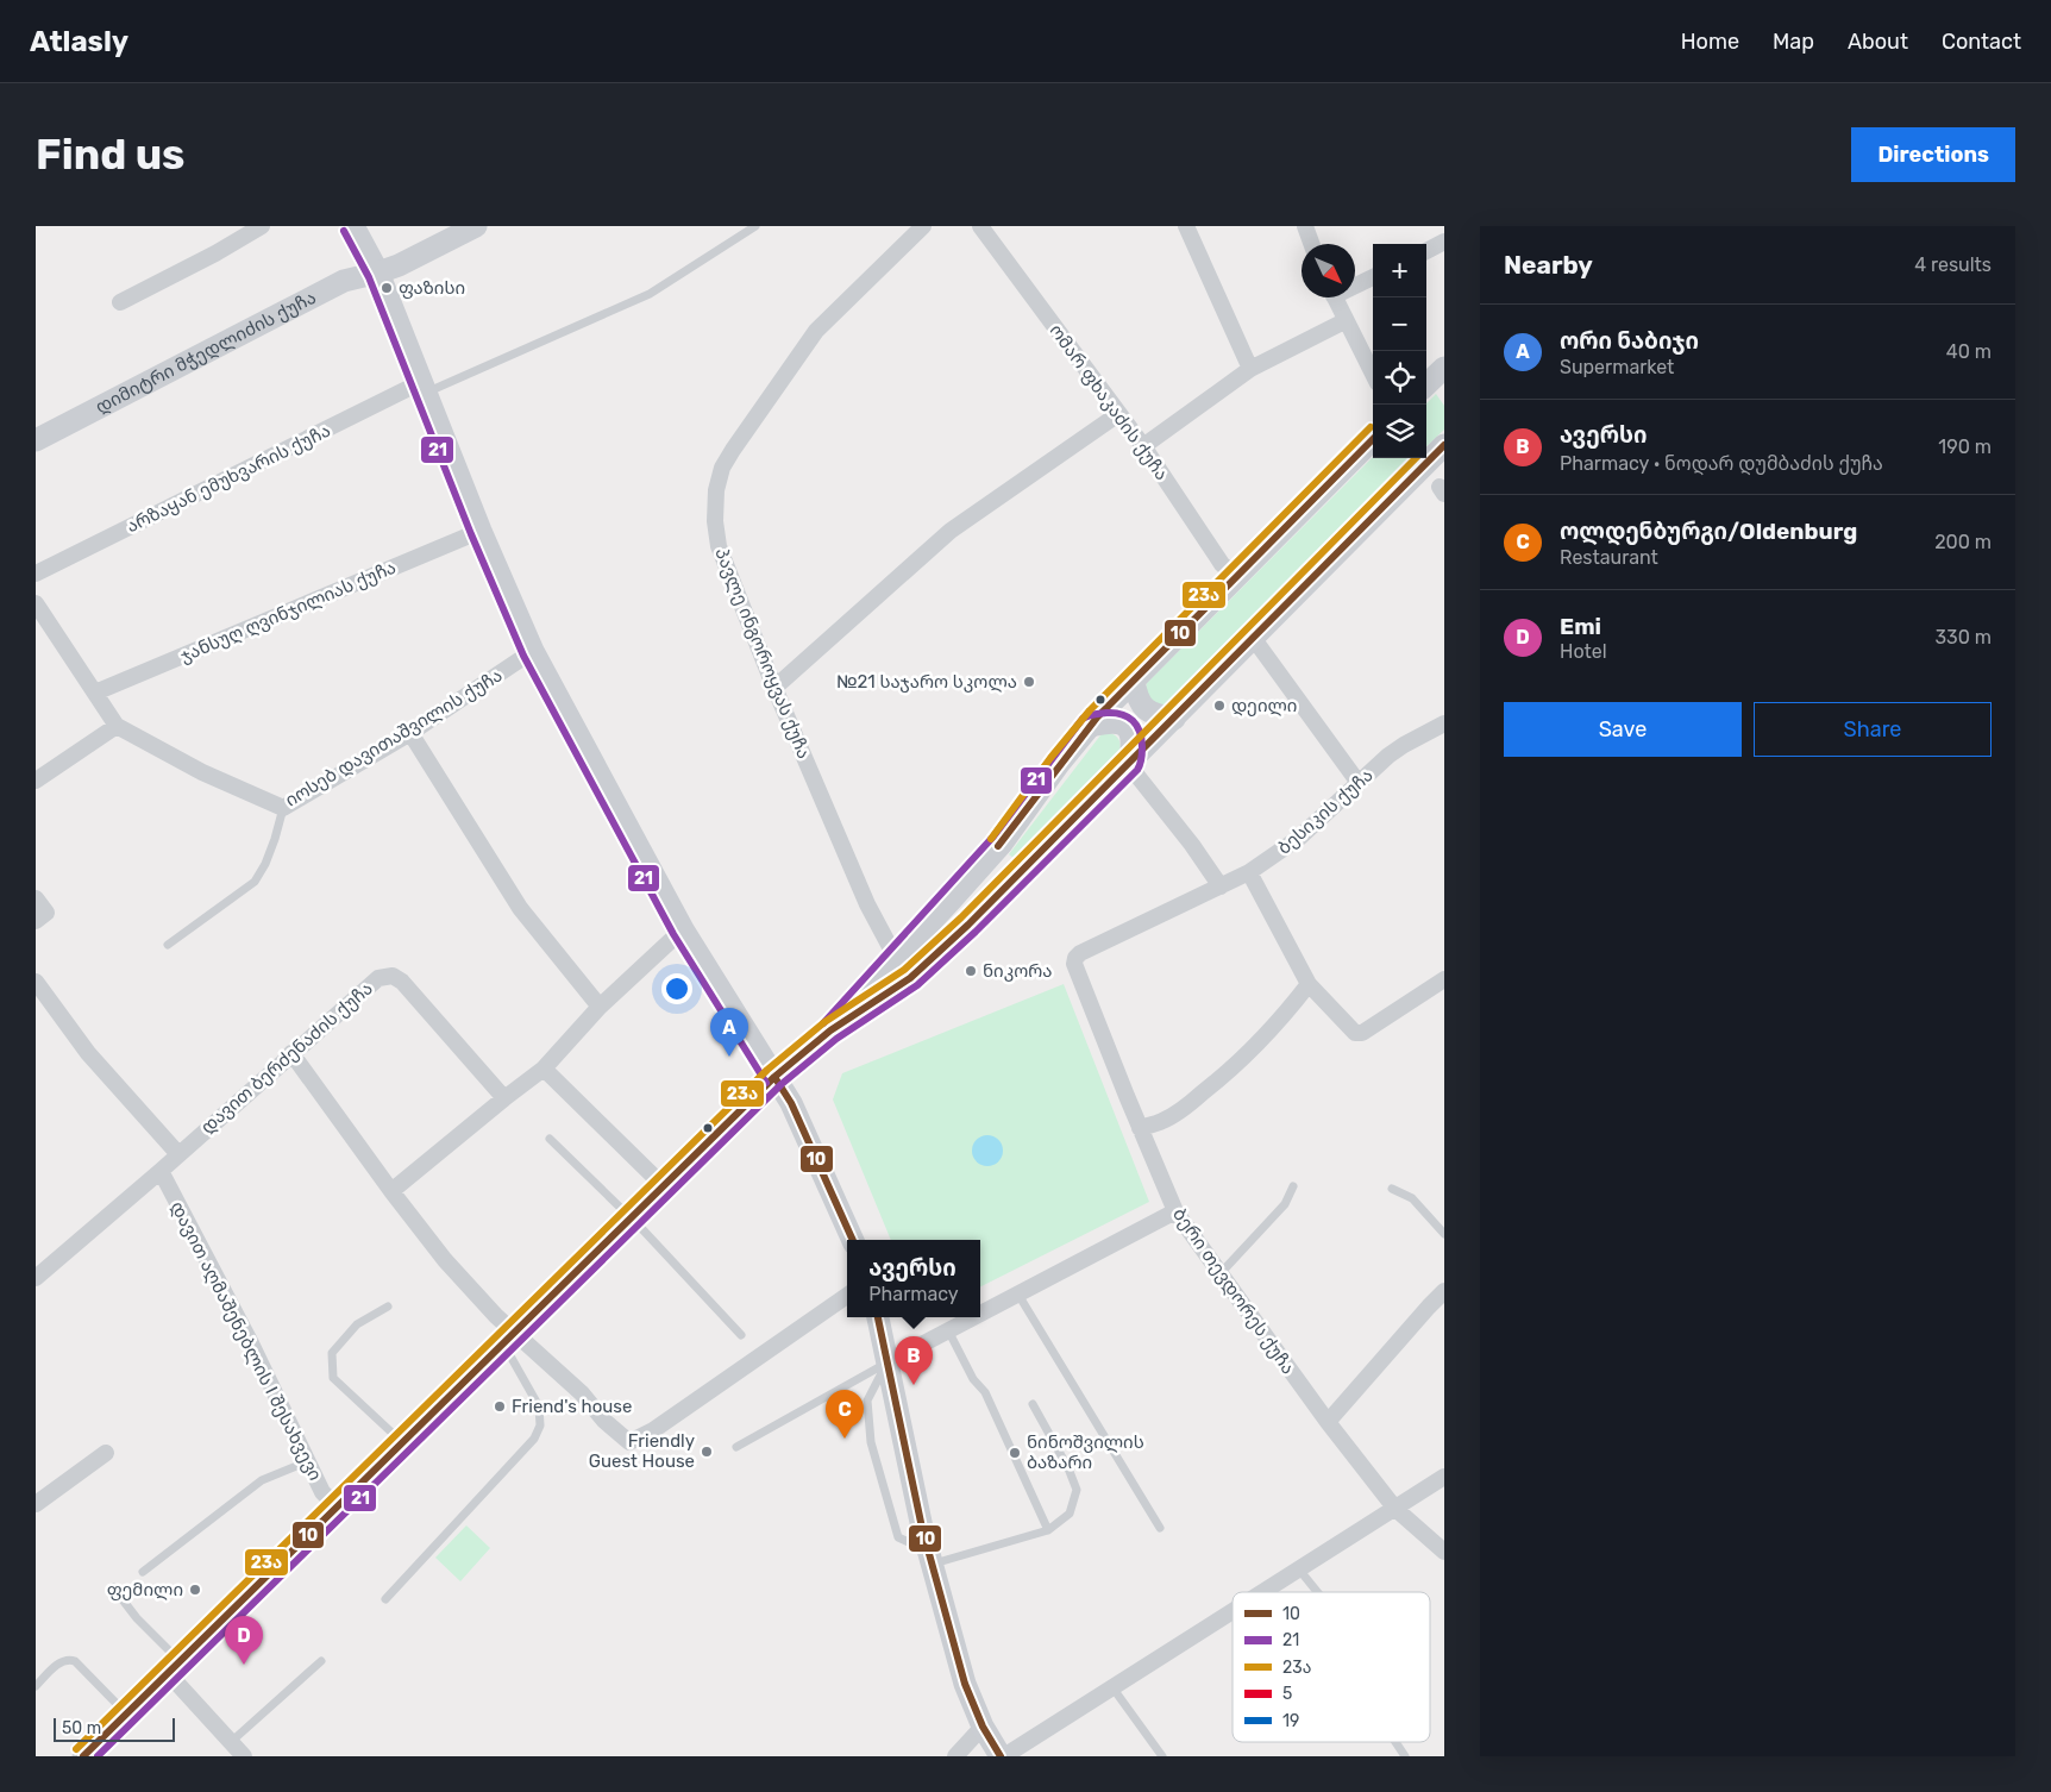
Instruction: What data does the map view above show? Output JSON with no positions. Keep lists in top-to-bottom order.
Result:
{
  "streets": {
    "main road": ["დიმიტრი მჭედლიძის ქუჩა"],
    "street": [
      "ომარ ფხაკაძის ქუჩა",
      "არზაყან ემუხვარის ქუჩა",
      "ჯანსუღ ღვინჯილიას ქუჩა",
      "პავლე ინგოროყვას ქუჩა",
      "იოსებ დავითაშვილის ქუჩა",
      "ბესიკის ქუჩა",
      "დავით ბერძენაძის ქუჩა",
      "ბერი თევდორეს ქუჩა",
      "დავით აღმაშენებლის I შესახვევი"
    ]
  },
  "crossings": [
    ["ბესიკის ქუჩა", "ბერი თევდორეს ქუჩა"],
    ["დავით ბერძენაძის ქუჩა", "დავით აღმაშენებლის I შესახვევი"]
  ],
  "places": [
    "ფაზისი",
    "№21 საჯარო სკოლა",
    "დეილი",
    "ნიკორა",
    "Friend's house",
    "Friendly Guest House",
    "ნინოშვილის ბაზარი",
    "ფემილი"
  ],
  "lines": ["transit line 21", "transit line 23ა", "transit line 10"],
  "legend": [
    "10",
    "21",
    "23ა",
    "5",
    "19"
  ],
  "scale_bar": "50 m",
  "north": "bottom right",
  "page": {
    "header": "Atlasly",
    "nav": [
      "Home",
      "Map",
      "About",
      "Contact"
    ],
    "buttons": [
      "Directions",
      ["Save", "Share"]
    ],
    "title": "Find us",
    "heading": ["Nearby", "4 results"],
    "map_buttons": ["+", "−"],
    "list": [
      {
        "mark": "A",
        "name": "ორი ნაბიჯი",
        "note": "Supermarket",
        "value": "40 m"
      },
      {
        "mark": "B",
        "name": "ავერსი",
        "note": "Pharmacy · ნოდარ დუმბაძის ქუჩა",
        "value": "190 m"
      },
      {
        "mark": "C",
        "name": "ოლდენბურგი/Oldenburg",
        "note": "Restaurant",
        "value": "200 m"
      },
      {
        "mark": "D",
        "name": "Emi",
        "note": "Hotel",
        "value": "330 m"
      }
    ],
    "pins": [
      "A",
      "B",
      "C",
      "D"
    ],
    "popup": ["ავერსი", "Pharmacy"],
    "scale": "50 m"
  }
}
